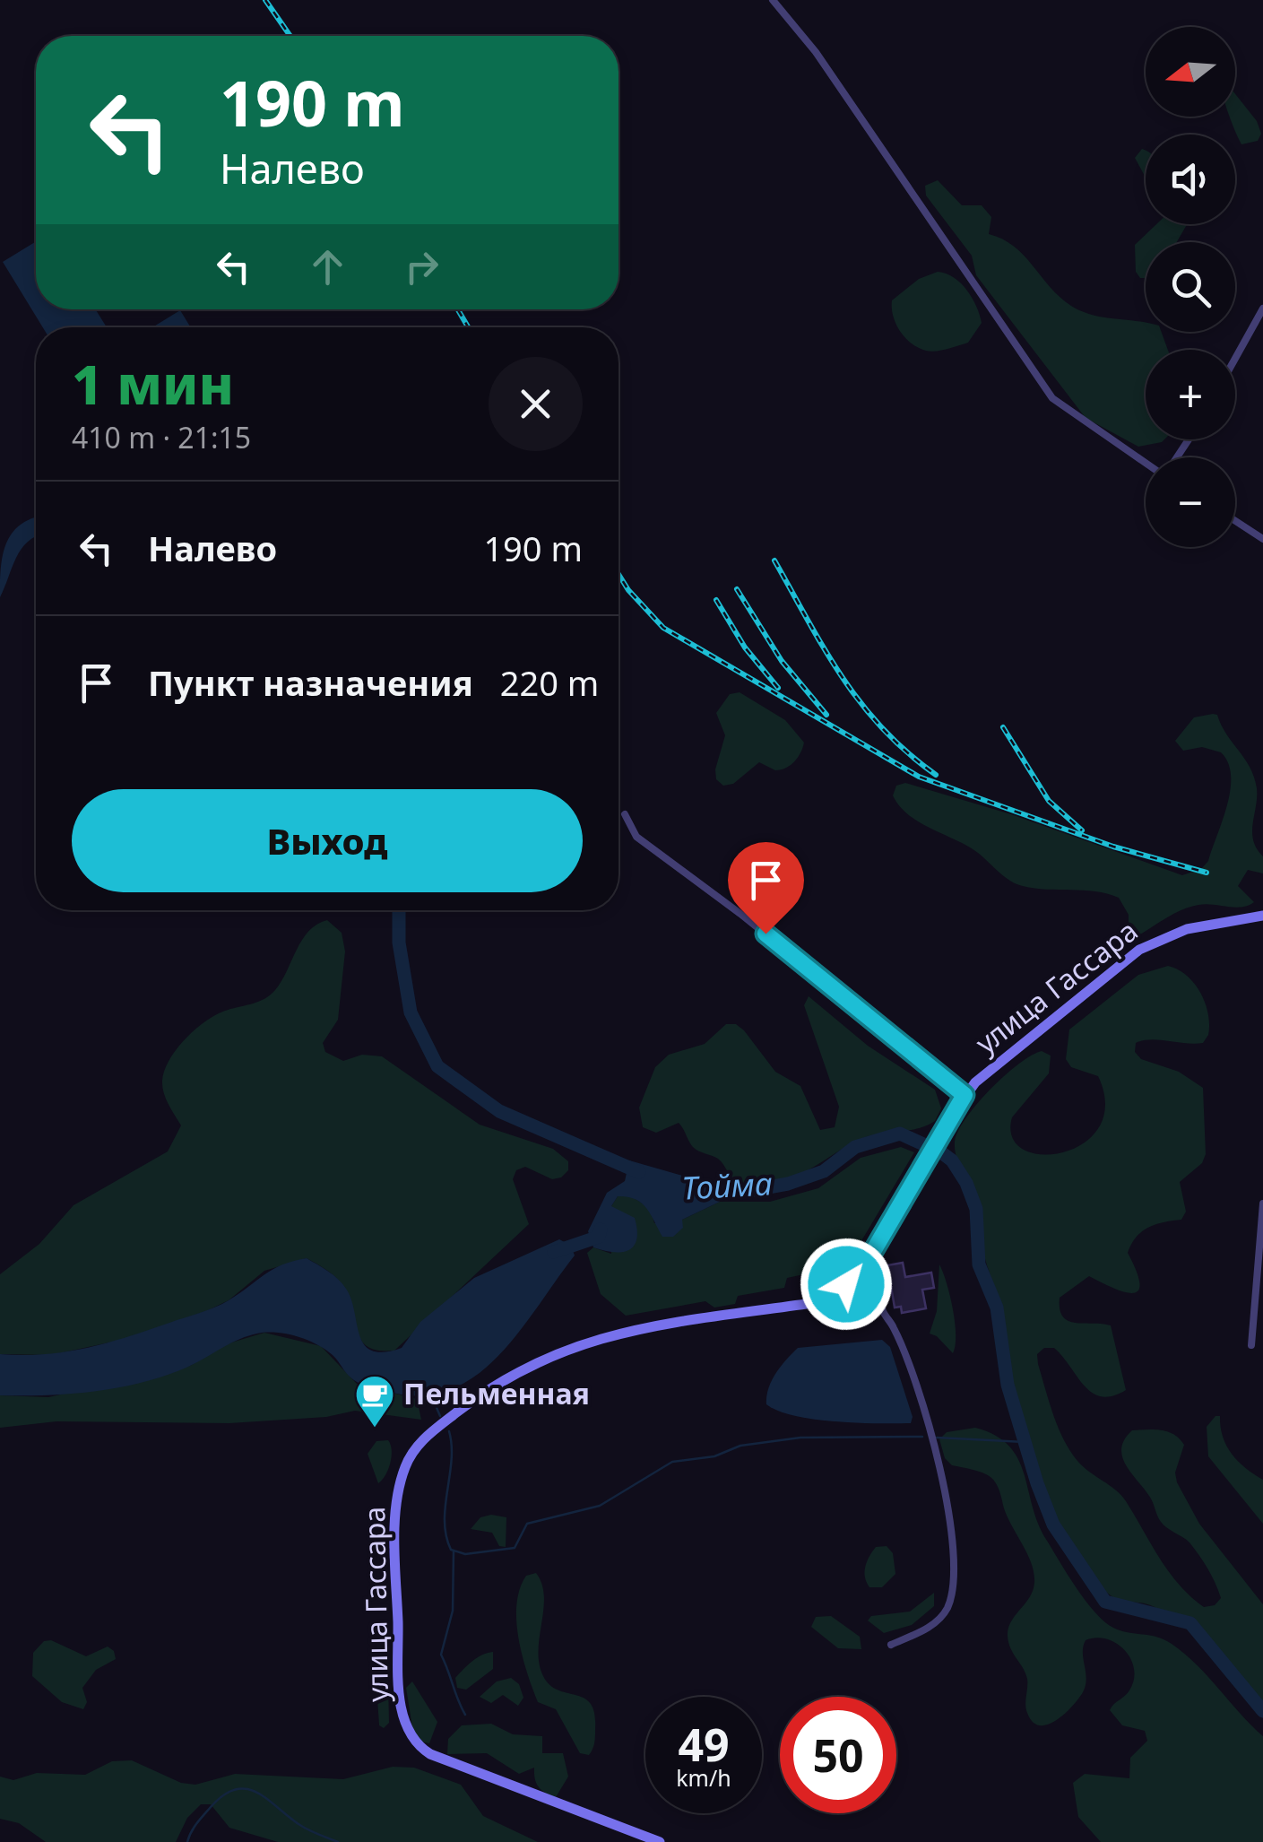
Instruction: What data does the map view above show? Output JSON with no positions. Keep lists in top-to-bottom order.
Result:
{
  "streets": {
    "main road": ["улица Гассара"]
  },
  "water": ["Тойма"],
  "places": {
    "cafe": ["Пельменная"]
  },
  "north": "left",
  "page": {
    "map_buttons": ["+", "−"],
    "turn": ["190 m", "Налево"],
    "heading": ["1 мин", "410 m · 21:15"],
    "list": [
      {
        "name": "Налево",
        "value": "190 m"
      },
      {
        "name": "Пункт назначения",
        "value": "220 m"
      }
    ],
    "buttons": "Выход",
    "speed": "49 km/h",
    "limit": "50"
  }
}
